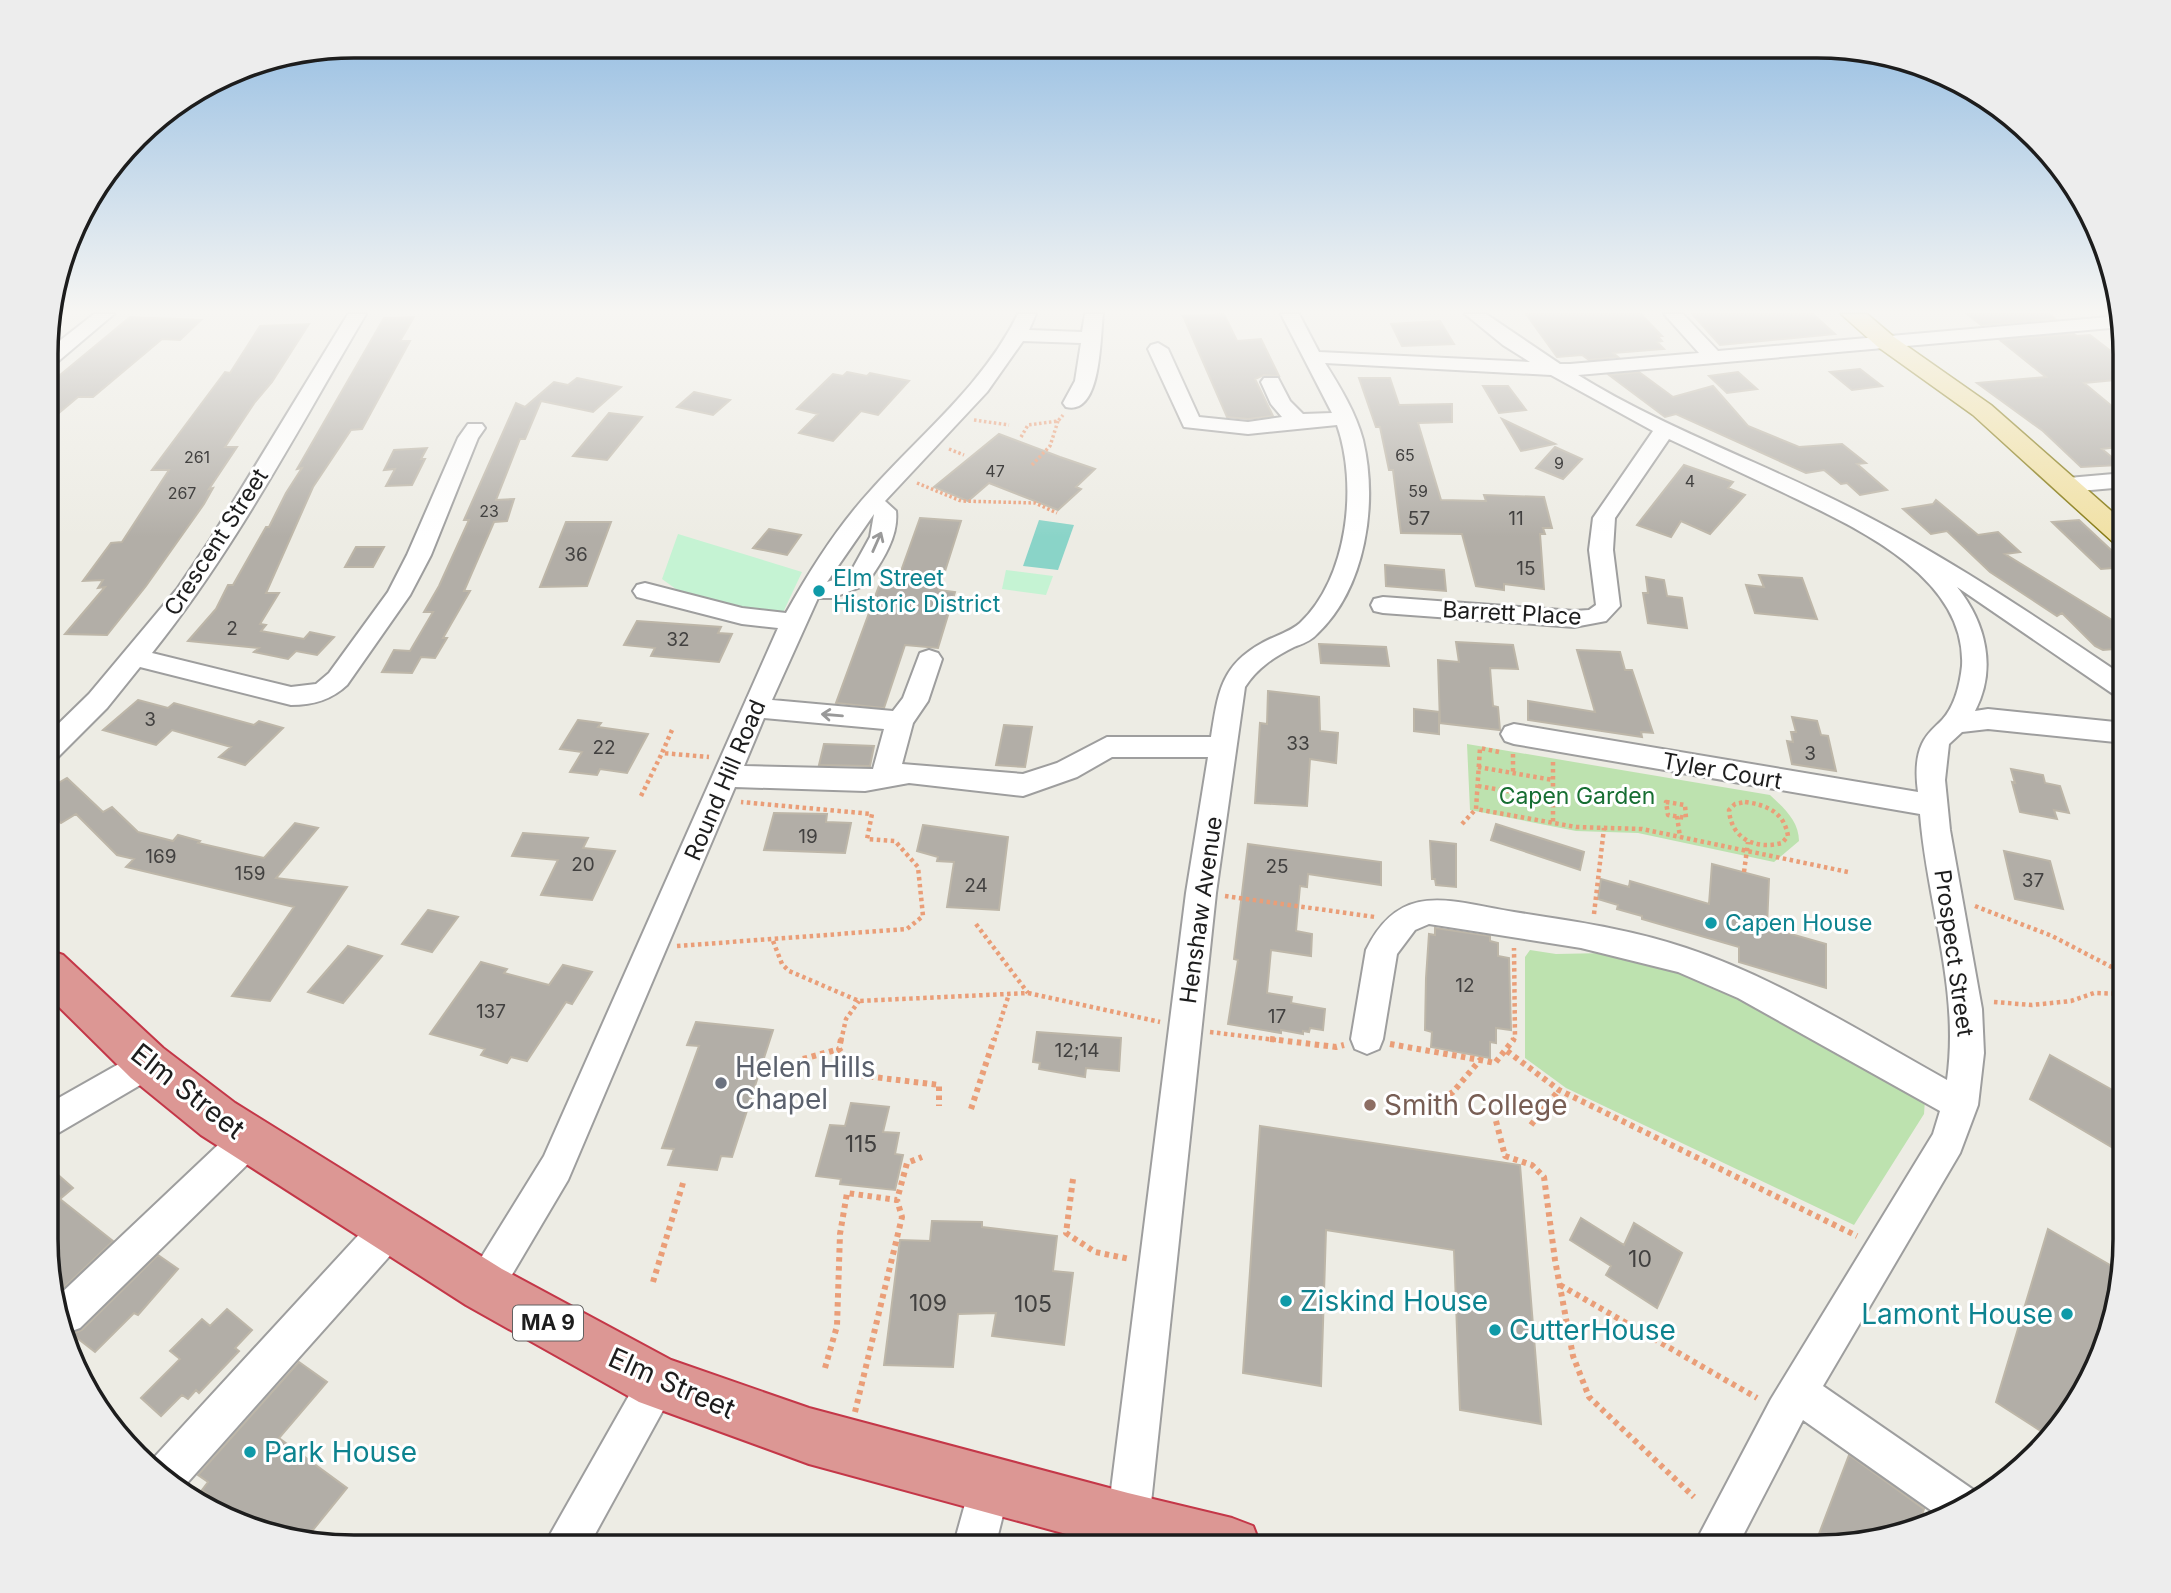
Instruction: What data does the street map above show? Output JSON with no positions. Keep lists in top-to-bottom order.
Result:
{
  "streets": {
    "highway": ["Elm Street", "MA 9"],
    "street": [
      "Crescent Street",
      "Barrett Place",
      "Tyler Court",
      "Round Hill Road",
      "Henshaw Avenue",
      "Prospect Street"
    ]
  },
  "crossings": [
    ["Barrett Place", "Prospect Street"],
    ["Tyler Court", "Prospect Street"],
    ["Round Hill Road", "Elm Street"],
    ["Henshaw Avenue", "Elm Street"]
  ],
  "parks": ["Capen Garden"],
  "places": [
    "Elm Street Historic District",
    "Capen House",
    "Helen Hills Chapel",
    "Smith College",
    "Ziskind House",
    "Lamont House",
    "CutterHouse",
    "Park House"
  ],
  "house_numbers": [
    "65",
    "261",
    "9",
    "47",
    "4",
    "59",
    "267",
    "23",
    "57",
    "11",
    "36",
    "15",
    "2",
    "32",
    "3",
    "33",
    "22",
    "3",
    "19",
    "169",
    "20",
    "25",
    "159",
    "37",
    "24",
    "12",
    "137",
    "17",
    "12;14",
    "115",
    "10",
    "109",
    "105"
  ]
}
